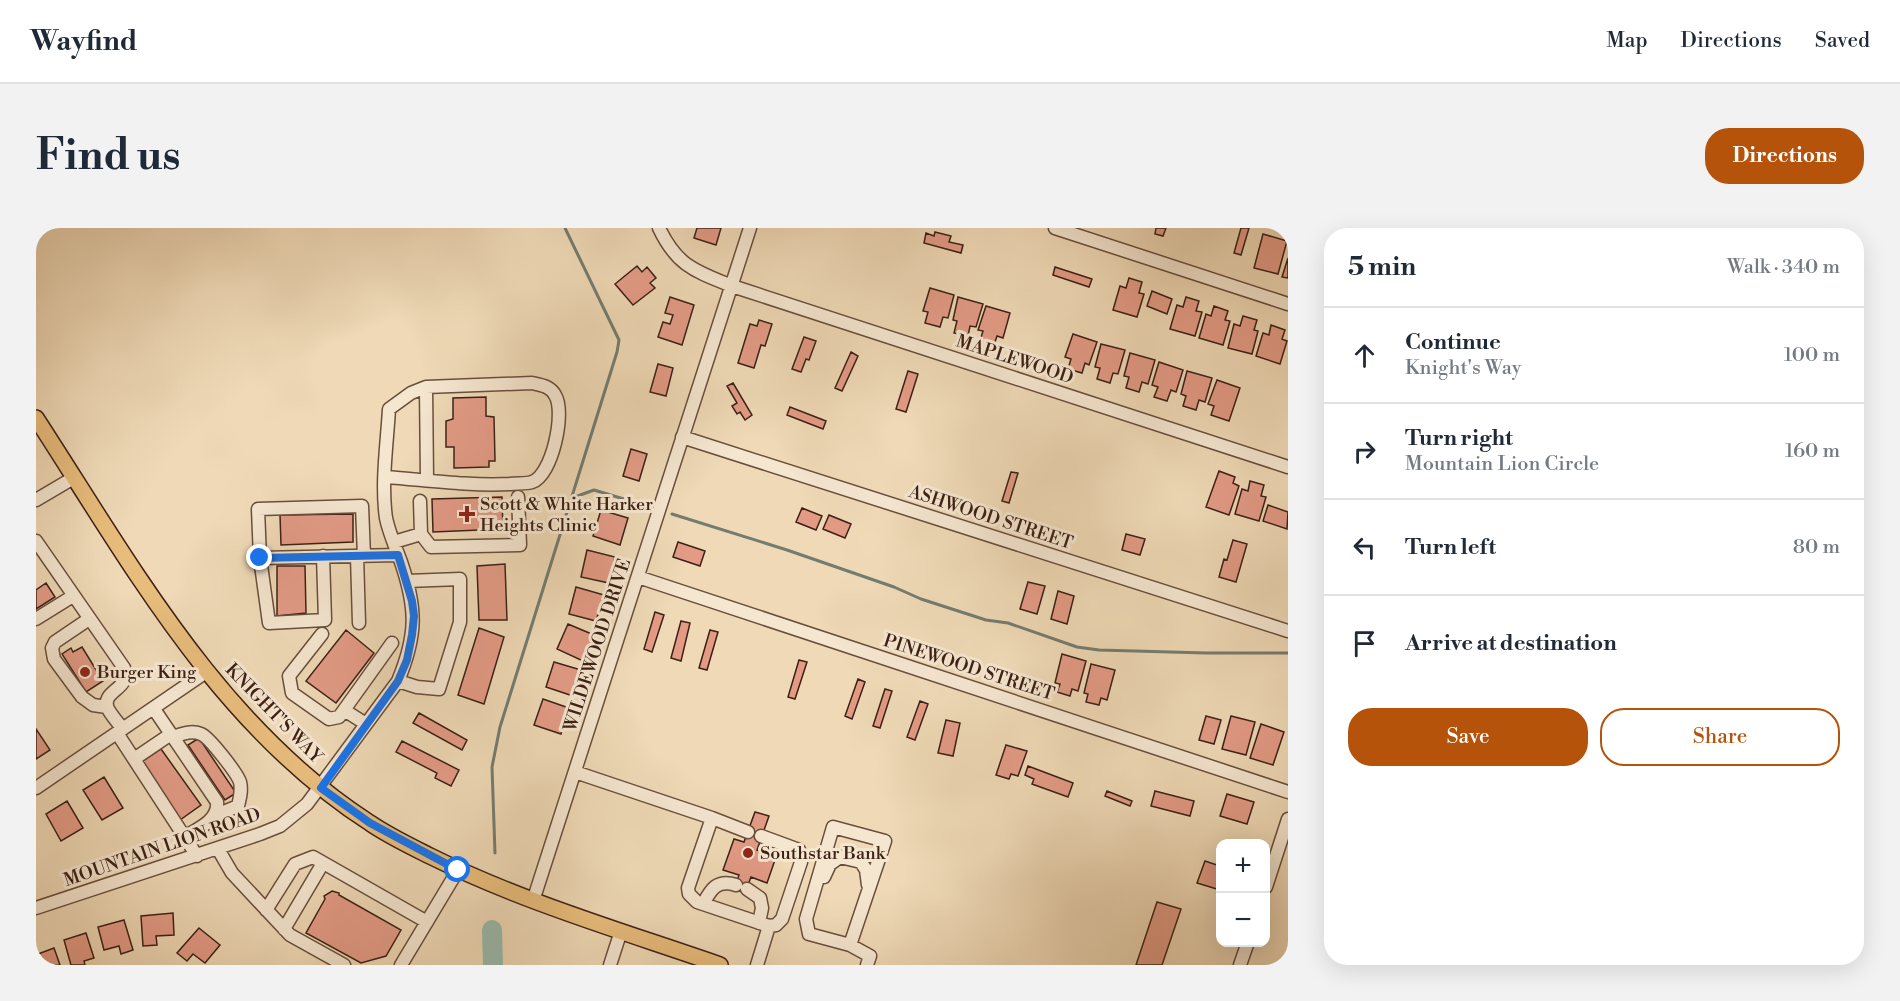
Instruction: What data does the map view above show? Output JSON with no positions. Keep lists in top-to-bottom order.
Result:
{
  "streets": {
    "main road": ["KNIGHT'S WAY"],
    "street": [
      "MAPLEWOOD",
      "ASHWOOD STREET",
      "WILDEWOOD DRIVE",
      "PINEWOOD STREET",
      "MOUNTAIN LION ROAD"
    ]
  },
  "crossings": [
    ["MAPLEWOOD", "WILDEWOOD DRIVE"],
    ["ASHWOOD STREET", "WILDEWOOD DRIVE"],
    ["WILDEWOOD DRIVE", "PINEWOOD STREET"],
    ["WILDEWOOD DRIVE", "KNIGHT'S WAY"],
    ["KNIGHT'S WAY", "MOUNTAIN LION ROAD"]
  ],
  "places": {
    "health": ["Scott & White Harker Heights Clinic"],
    "other": ["Burger King", "Southstar Bank"]
  },
  "page": {
    "header": "Wayfind",
    "nav": ["Map", "Directions", "Saved"],
    "buttons": [
      "Directions",
      ["Save", "Share"]
    ],
    "title": "Find us",
    "heading": ["5 min", "Walk · 340 m"],
    "list": [
      ["Continue", "Knight's Way", "100 m"],
      ["Turn right", "Mountain Lion Circle", "160 m"],
      ["Turn left", "80 m"],
      "Arrive at destination"
    ],
    "map_buttons": ["+", "−"]
  }
}
